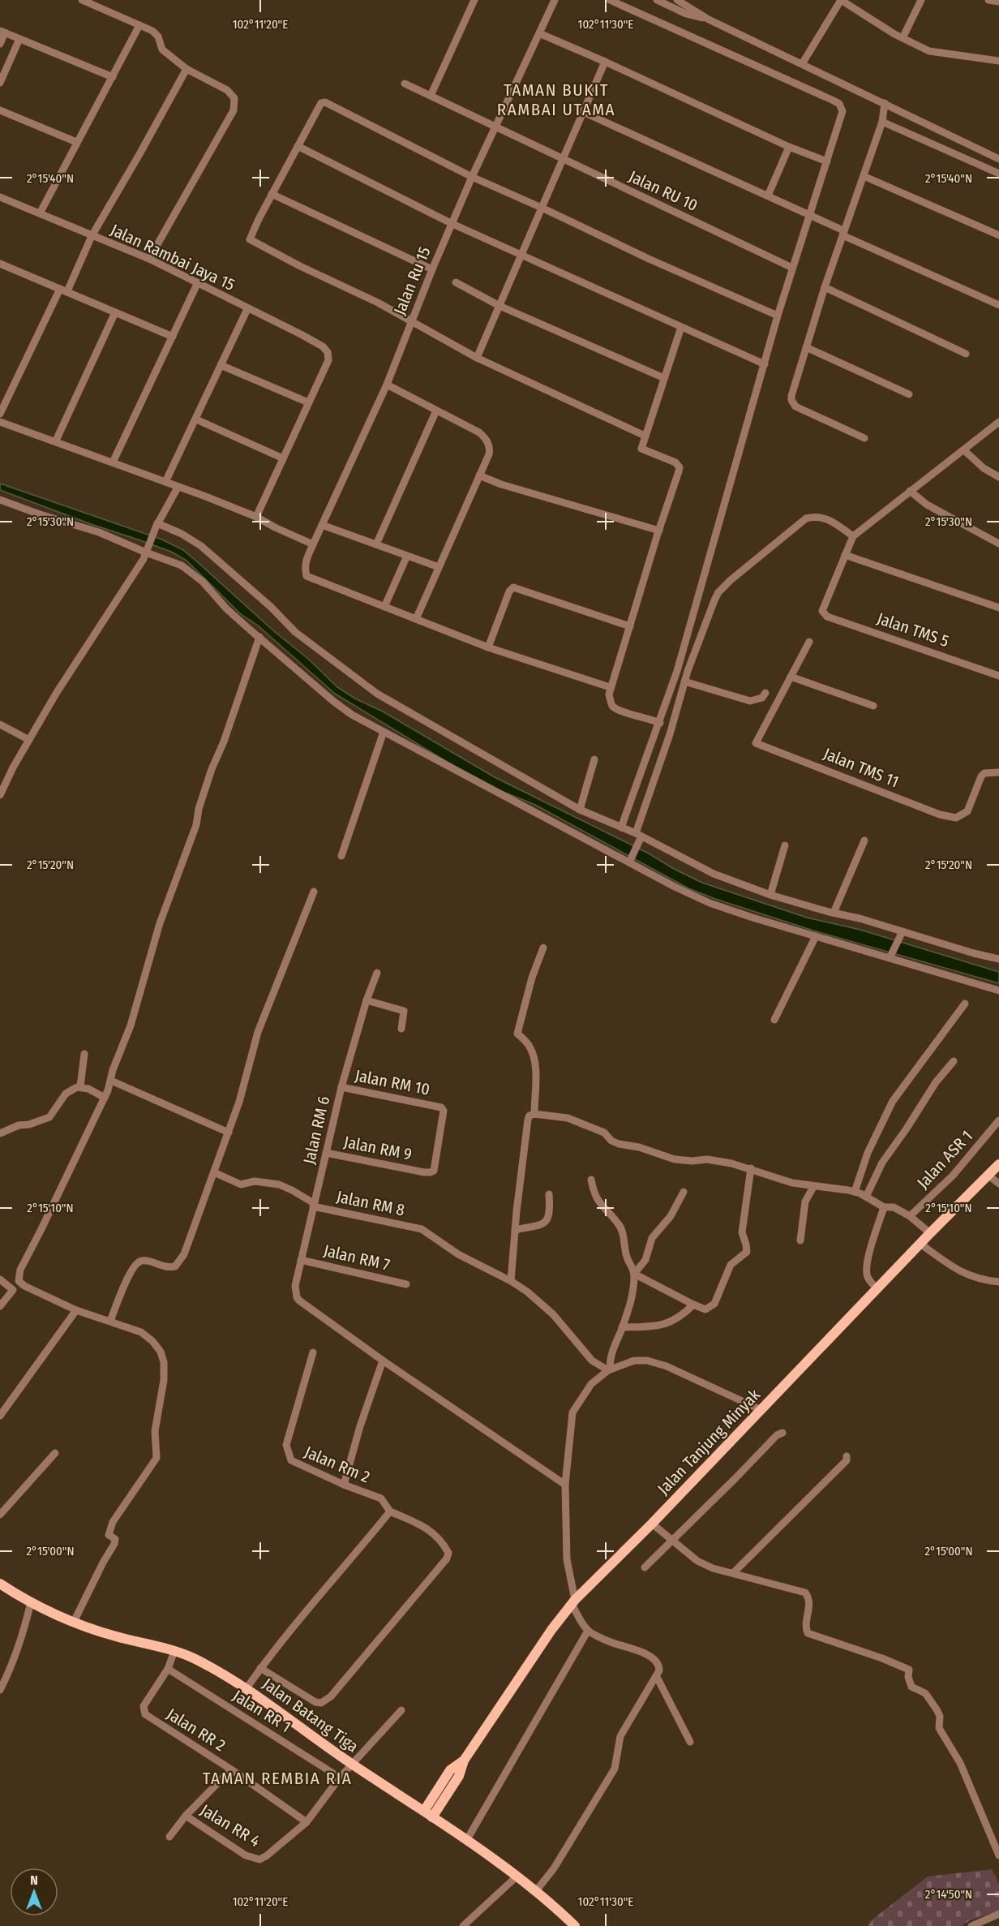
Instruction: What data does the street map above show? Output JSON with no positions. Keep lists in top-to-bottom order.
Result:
{
  "streets": {
    "main road": ["Jalan Tanjung Minyak", "Jalan Batang Tiga"],
    "street": [
      "Jalan RU 10",
      "Jalan Rambai Jaya 15",
      "Jalan Ru 15",
      "Jalan TMS 5",
      "Jalan TMS 11",
      "Jalan RM 10",
      "Jalan RM 6",
      "Jalan RM 9",
      "Jalan ASR 1",
      "Jalan RM 8",
      "Jalan RM 7",
      "Jalan Rm 2",
      "Jalan RR 1",
      "Jalan RR 2",
      "Jalan RR 4"
    ]
  },
  "crossings": [
    ["Jalan RU 10", "Jalan Ru 15"],
    ["Jalan RM 10", "Jalan RM 6"],
    ["Jalan RM 10", "Jalan RM 9"],
    ["Jalan RM 6", "Jalan RM 9"],
    ["Jalan RM 6", "Jalan RM 8"],
    ["Jalan RM 6", "Jalan RM 7"],
    ["Jalan RR 1", "Jalan RR 2"],
    ["Jalan RR 2", "Jalan RR 4"]
  ],
  "districts": ["TAMAN BUKIT RAMBAI UTAMA", "TAMAN REMBIA RIA"],
  "north": "top",
  "coordinates": [
    "102°11'20\"E",
    "102°11'30\"E",
    "2°15'40\"N",
    "2°15'30\"N",
    "2°15'20\"N",
    "2°15'10\"N",
    "2°15'00\"N",
    "2°14'50\"N"
  ]
}
